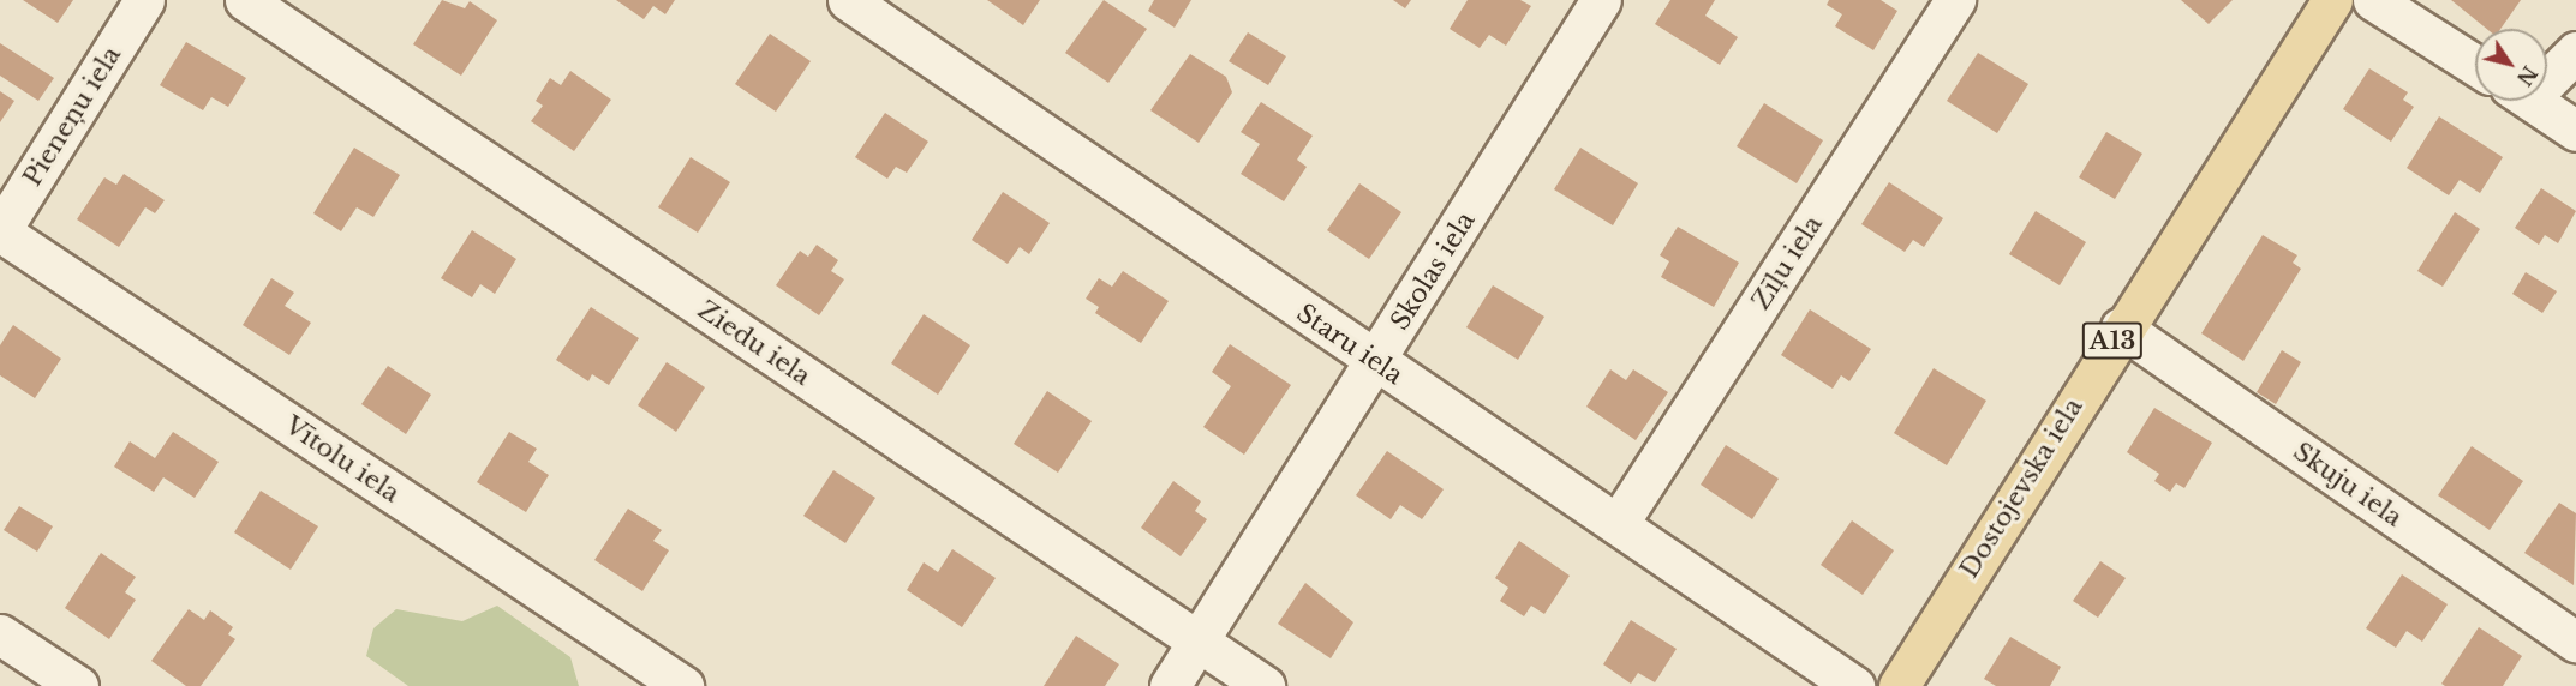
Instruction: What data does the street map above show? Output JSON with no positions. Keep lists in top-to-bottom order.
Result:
{
  "streets": {
    "main road": ["A13", "Dostojevska iela"],
    "street": [
      "Pieneņu iela",
      "Zīļu iela",
      "Skolas iela",
      "Ziedu iela",
      "Staru iela",
      "Vītolu iela",
      "Skuju iela"
    ]
  },
  "crossings": [
    ["Pieneņu iela", "Vītolu iela"],
    ["Zīļu iela", "Staru iela"],
    ["Skolas iela", "Ziedu iela"],
    ["Skolas iela", "Staru iela"],
    ["Skuju iela", "Dostojevska iela"]
  ],
  "north": "bottom right"
}
